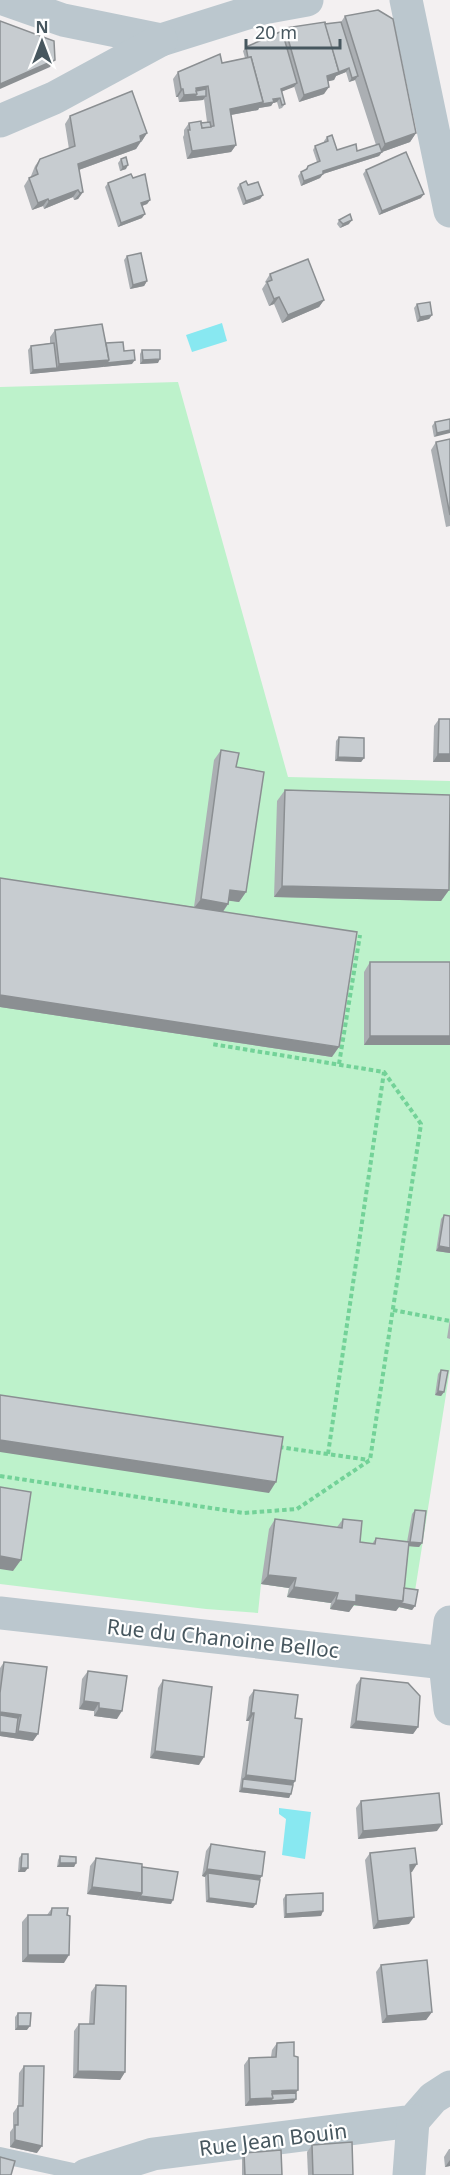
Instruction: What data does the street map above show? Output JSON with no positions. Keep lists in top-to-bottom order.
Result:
{
  "streets": {
    "street": ["Rue du Chanoine Belloc", "Rue Jean Bouin"]
  },
  "scale_bar": "20 m",
  "north": "top"
}
